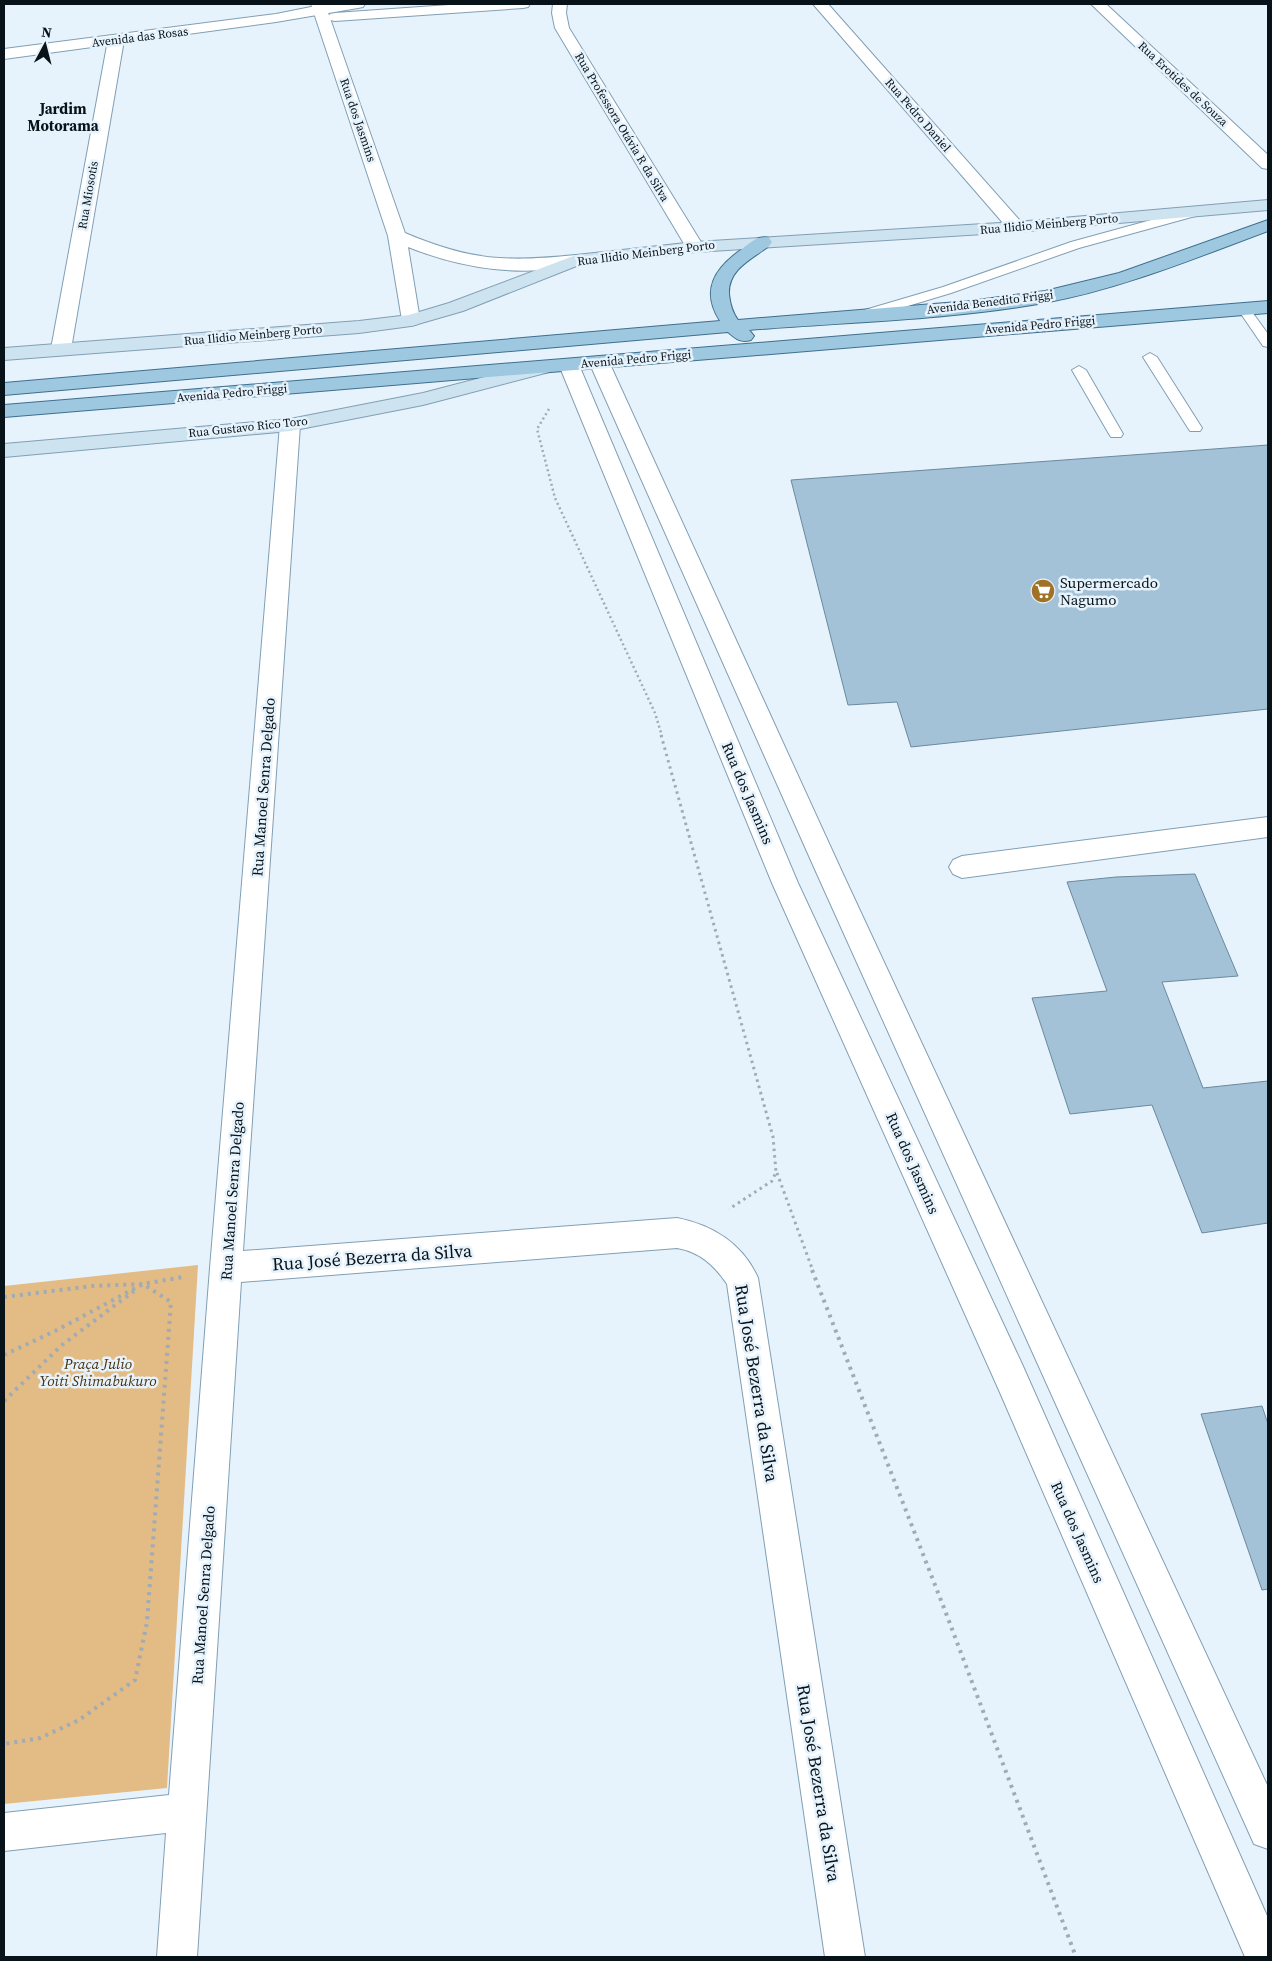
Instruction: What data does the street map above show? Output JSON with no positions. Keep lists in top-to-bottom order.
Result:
{
  "streets": {
    "main road": [
      "Rua Ilidio Meinberg Porto",
      "Avenida Benedito Friggi",
      "Avenida Pedro Friggi",
      "Rua Gustavo Rico Toro"
    ],
    "street": [
      "Avenida das Rosas",
      "Rua Erotides de Souza",
      "Rua Pedro Daniel",
      "Rua dos Jasmins",
      "Rua Professora Otávia R da Silva",
      "Rua Miosotis",
      "Rua Manoel Senra Delgado",
      "Rua José Bezerra da Silva"
    ]
  },
  "crossings": [
    ["Avenida das Rosas", "Rua dos Jasmins"],
    ["Avenida das Rosas", "Rua Miosotis"],
    ["Rua Pedro Daniel", "Rua Ilidio Meinberg Porto"],
    ["Rua dos Jasmins", "Rua Ilidio Meinberg Porto"],
    ["Rua dos Jasmins", "Avenida Pedro Friggi"],
    ["Rua dos Jasmins", "Rua Gustavo Rico Toro"],
    ["Rua Professora Otávia R da Silva", "Rua Ilidio Meinberg Porto"],
    ["Rua Miosotis", "Rua Ilidio Meinberg Porto"],
    ["Avenida Benedito Friggi", "Avenida Pedro Friggi"],
    ["Avenida Pedro Friggi", "Rua Gustavo Rico Toro"],
    ["Rua Gustavo Rico Toro", "Rua Manoel Senra Delgado"],
    ["Rua Manoel Senra Delgado", "Rua José Bezerra da Silva"]
  ],
  "districts": ["Jardim Motorama"],
  "parks": ["Praça Julio Yoiti Shimabukuro"],
  "places": {
    "supermarket": ["Supermercado Nagumo"]
  },
  "north": "top"
}
